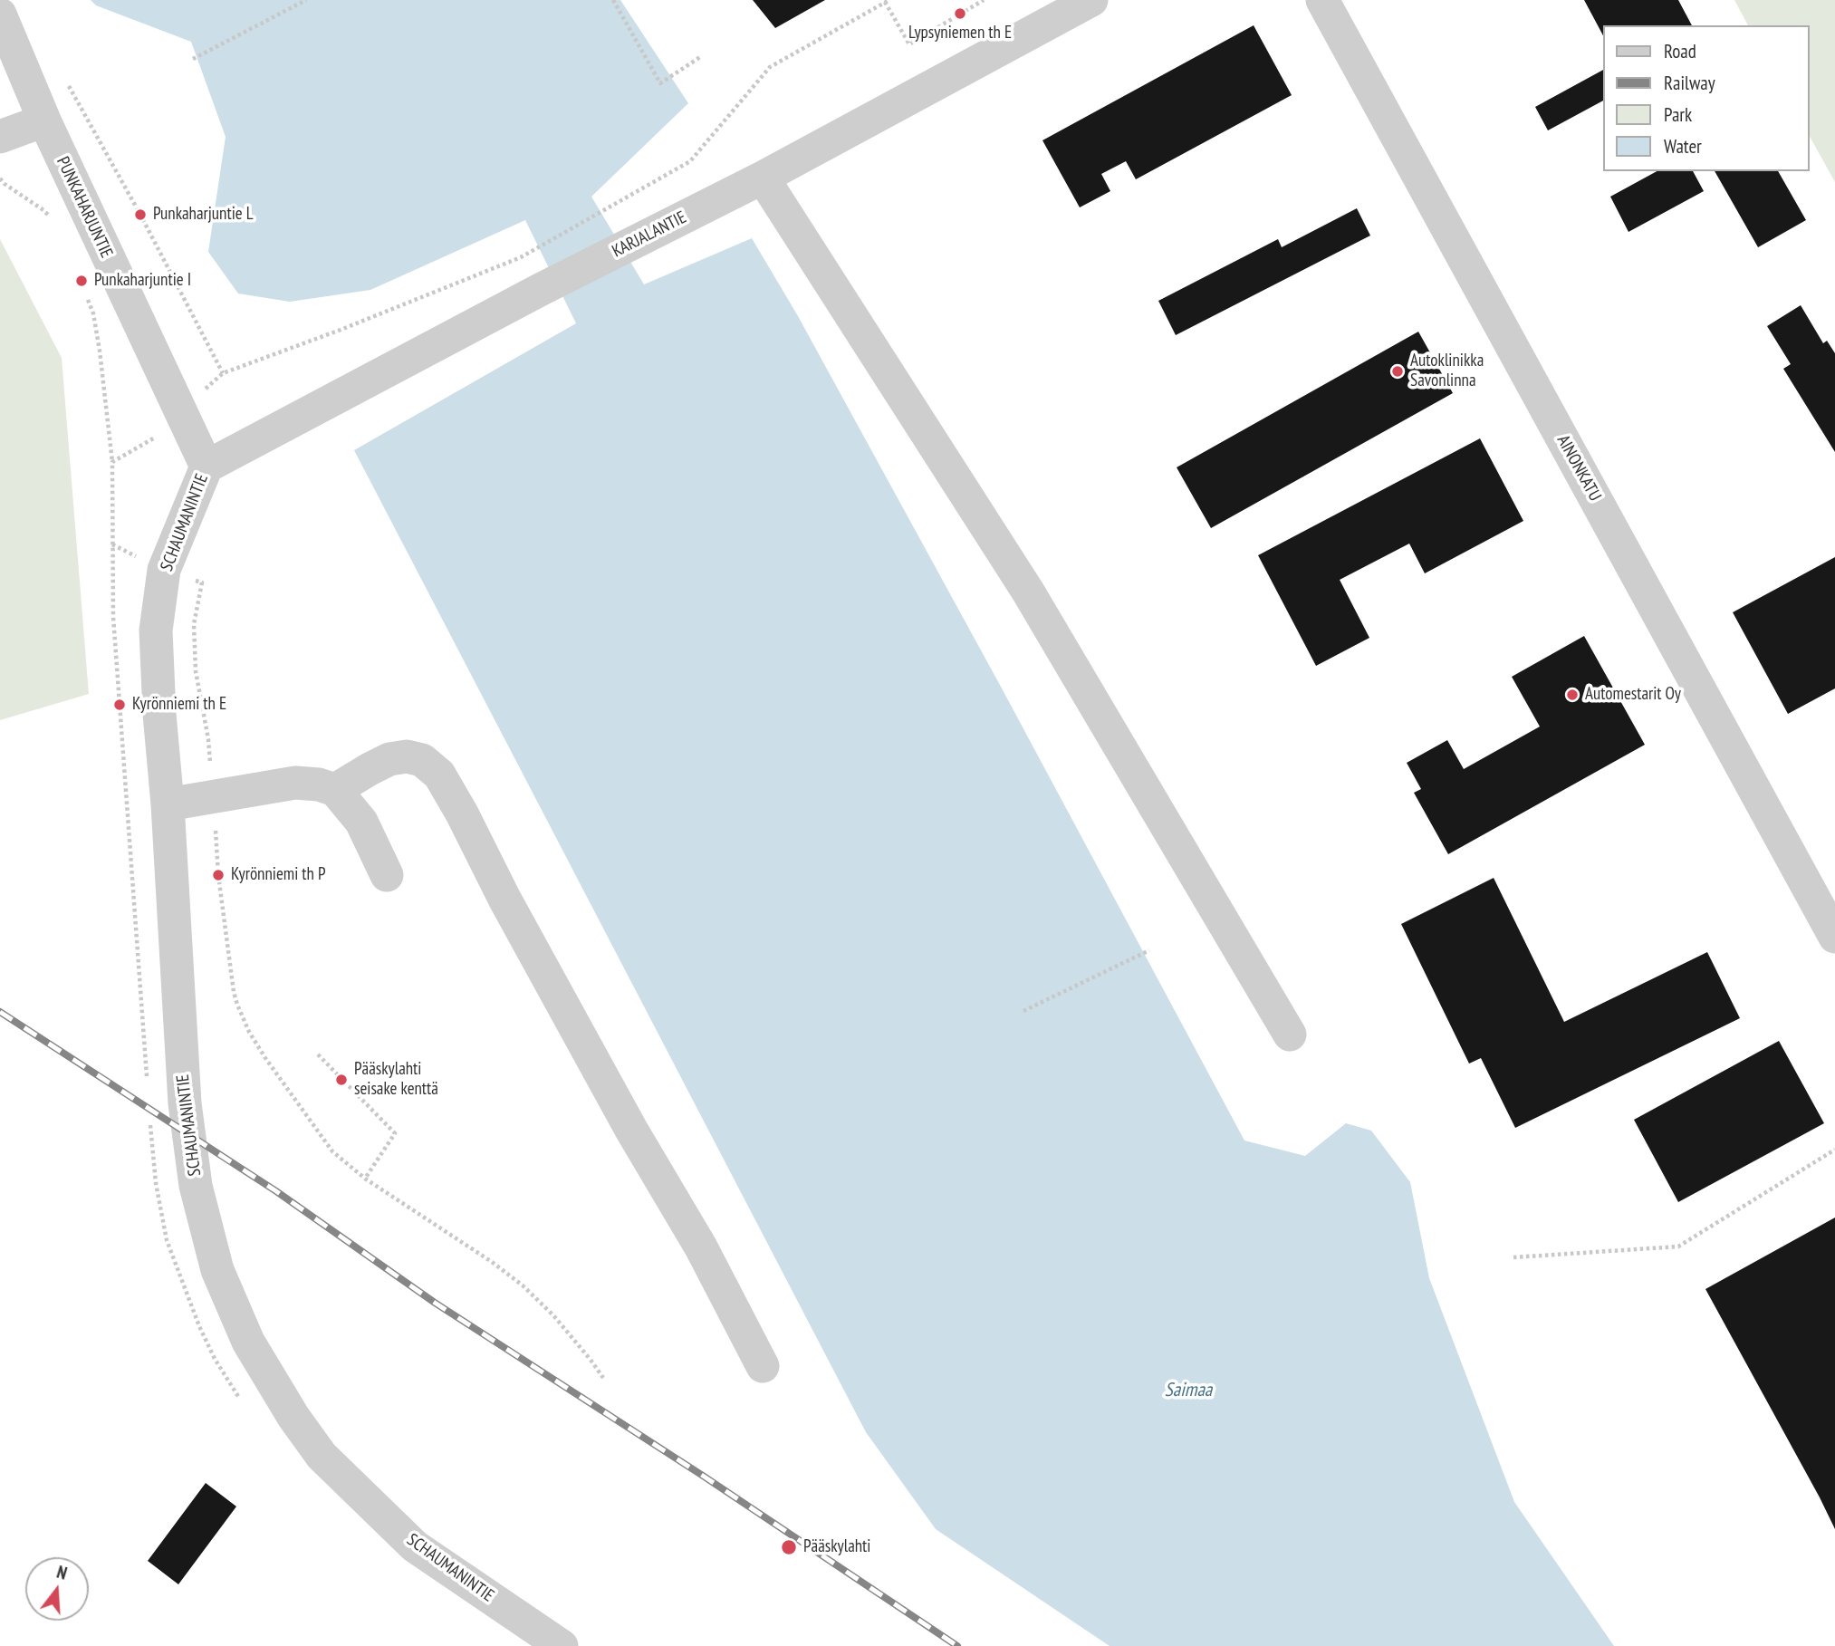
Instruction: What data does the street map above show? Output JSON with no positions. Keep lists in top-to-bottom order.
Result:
{
  "streets": {
    "street": [
      "PUNKAHARJUNTIE",
      "KARJALANTIE",
      "AINONKATU",
      "SCHAUMANINTIE"
    ]
  },
  "crossings": [
    ["PUNKAHARJUNTIE", "KARJALANTIE"],
    ["PUNKAHARJUNTIE", "SCHAUMANINTIE"],
    ["KARJALANTIE", "SCHAUMANINTIE"]
  ],
  "water": ["Saimaa"],
  "places": [
    "Lypsyniemen th E",
    "Punkaharjuntie L",
    "Punkaharjuntie I",
    "Autoklinikka Savonlinna",
    "Automestarit Oy",
    "Kyrönniemi th E",
    "Kyrönniemi th P",
    "Pääskylahti seisake kenttä",
    "Pääskylahti"
  ],
  "legend": [
    "Road",
    "Railway",
    "Park",
    "Water"
  ],
  "north": "top"
}
